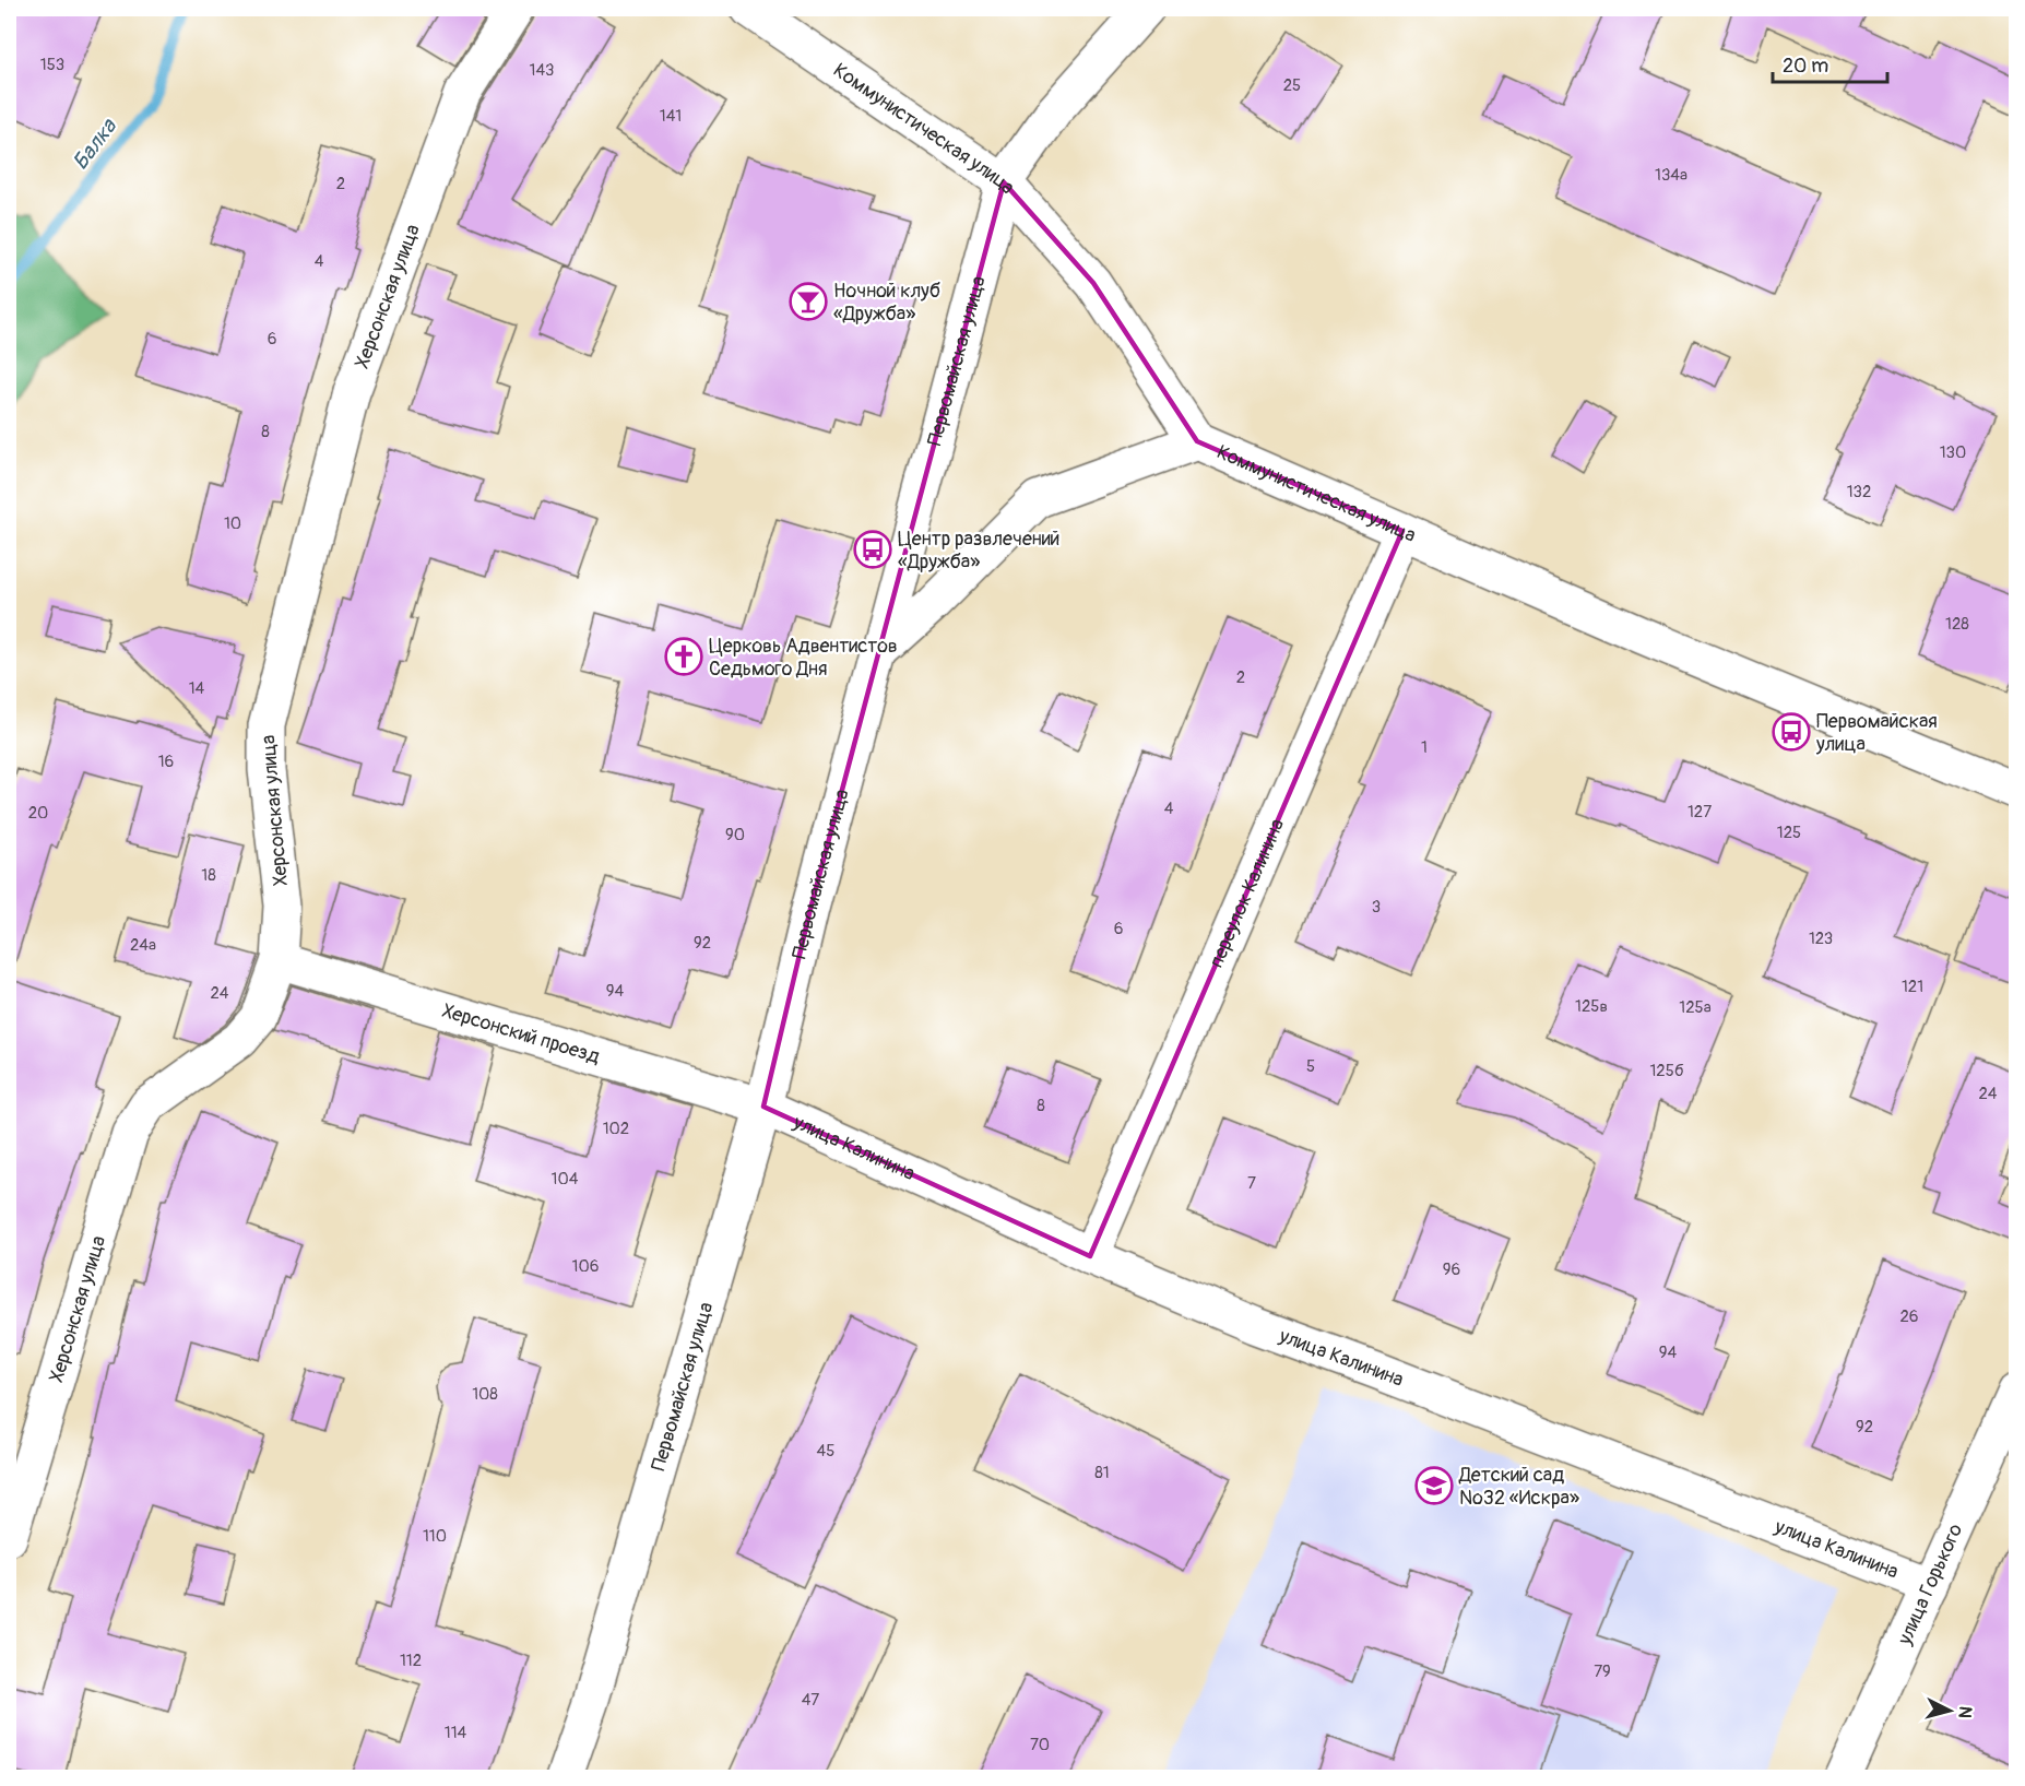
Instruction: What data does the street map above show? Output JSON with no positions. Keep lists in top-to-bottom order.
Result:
{
  "streets": {
    "street": [
      "Коммунистическая улица",
      "Херсонская улица",
      "Первомайская улица",
      "переулок Калинина",
      "Херсонский проезд",
      "улица Калинина",
      "улица Горького"
    ]
  },
  "crossings": [
    ["Коммунистическая улица", "Первомайская улица"],
    ["Коммунистическая улица", "переулок Калинина"],
    ["Херсонская улица", "Херсонский проезд"],
    ["Первомайская улица", "Херсонский проезд"],
    ["Первомайская улица", "улица Калинина"],
    ["переулок Калинина", "улица Калинина"],
    ["Херсонский проезд", "улица Калинина"],
    ["улица Калинина", "улица Горького"]
  ],
  "water": ["Балка"],
  "places": {
    "bar": ["Ночной клуб «Дружба»"],
    "bus stop": ["Центр развлечений «Дружба»", "Первомайская улица"],
    "church": ["Церковь Адвентистов Седьмого Дня"],
    "school or university": ["Детский сад №32 «Искра»"]
  },
  "house_numbers": [
    "153",
    "143",
    "25",
    "141",
    "134а",
    "2",
    "4",
    "6",
    "8",
    "130",
    "132",
    "10",
    "128",
    "2",
    "14",
    "1",
    "16",
    "4",
    "127",
    "20",
    "125",
    "90",
    "18",
    "3",
    "6",
    "123",
    "92",
    "24а",
    "121",
    "94",
    "24",
    "125в",
    "125а",
    "5",
    "125б",
    "24",
    "8",
    "102",
    "104",
    "7",
    "106",
    "96",
    "26",
    "94",
    "108",
    "92",
    "45",
    "81",
    "110",
    "112",
    "79",
    "47",
    "114",
    "70"
  ],
  "scale_bar": "20 m",
  "north": "right"
}
